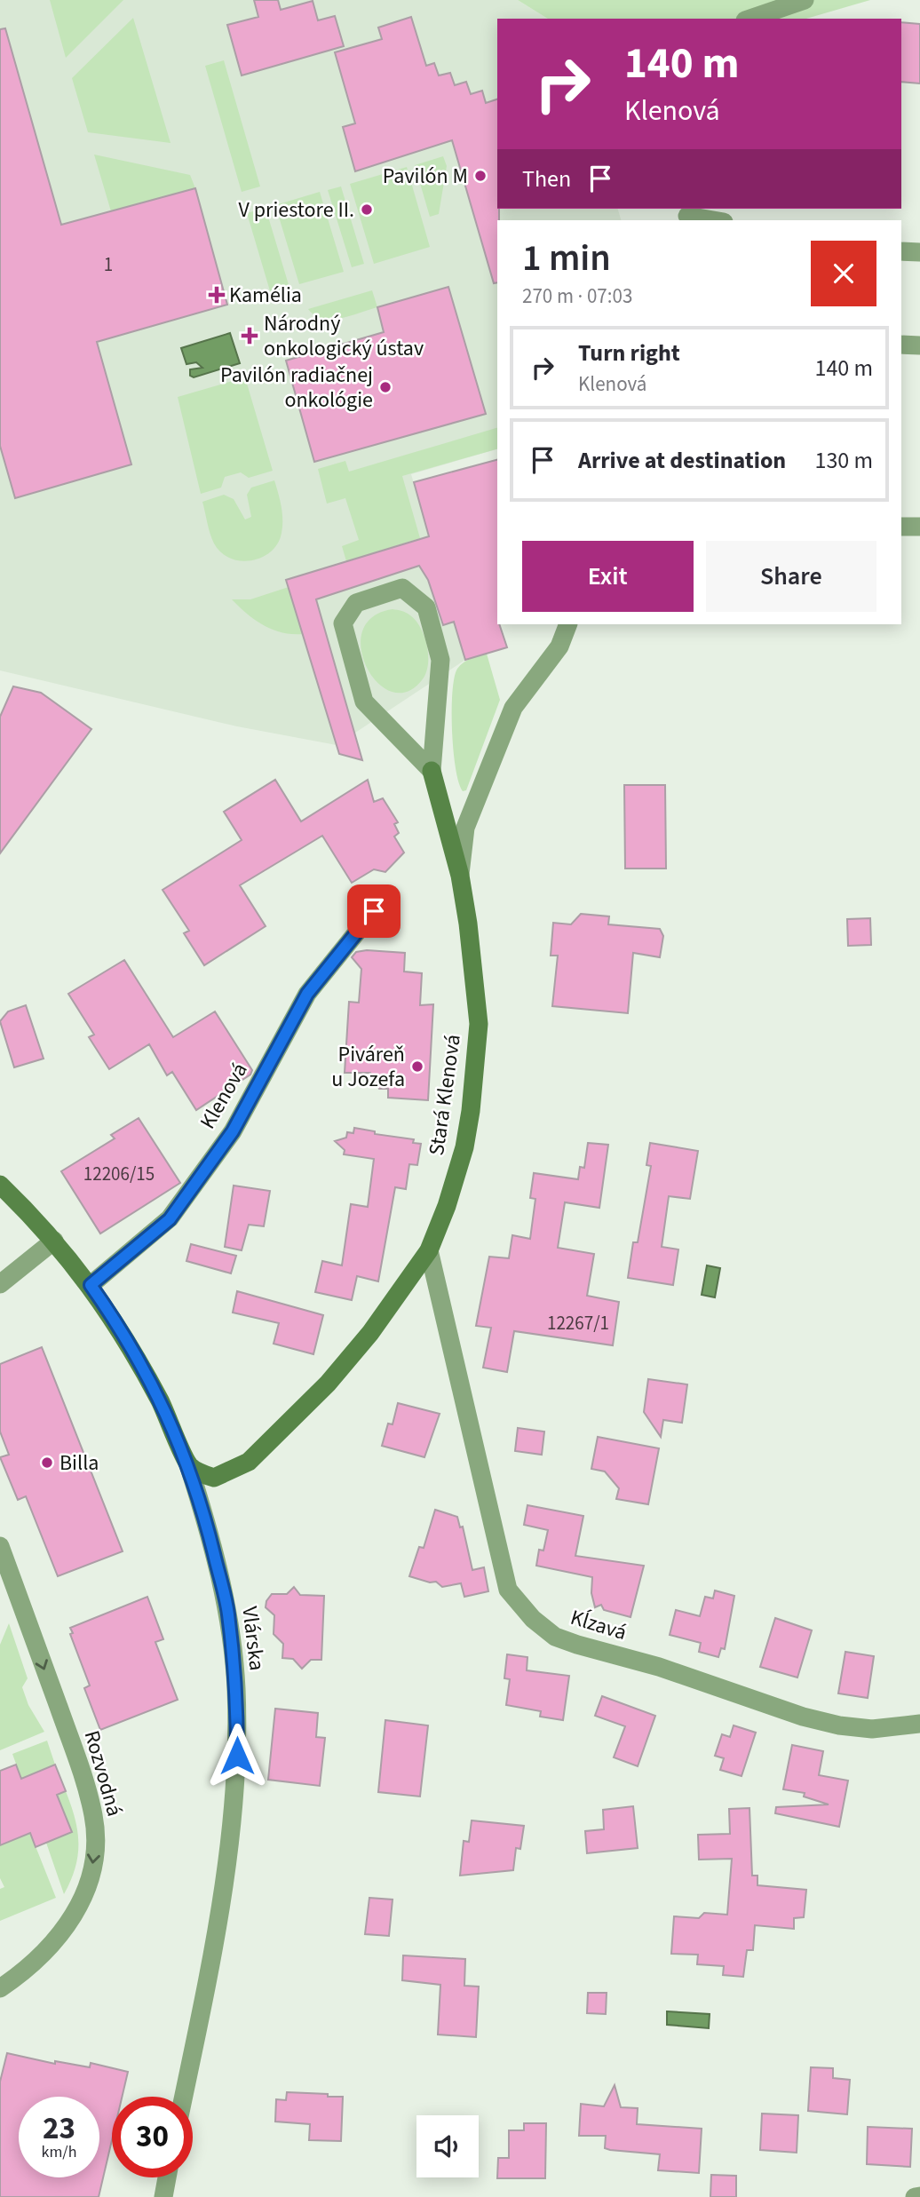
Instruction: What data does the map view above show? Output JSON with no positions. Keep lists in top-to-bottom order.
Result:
{
  "streets": {
    "street": [
      "Stará Klenová",
      "Klenová",
      "Kĺzavá",
      "Vlárska",
      "Rozvodná"
    ]
  },
  "crossings": [
    ["Stará Klenová", "Kĺzavá"],
    ["Stará Klenová", "Vlárska"],
    ["Klenová", "Vlárska"]
  ],
  "one_way": ["Rozvodná"],
  "places": {
    "other": [
      "Pavilón M",
      "V priestore II.",
      "Pavilón radiačnej onkológie",
      "Piváreň u Jozefa",
      "Billa"
    ],
    "health": ["Kamélia", "Národný onkologický ústav"]
  },
  "house_numbers": ["1", "12206/15", "12267/1"],
  "page": {
    "turn": ["140 m", "Klenová"],
    "then": "Then",
    "heading": ["1 min", "270 m · 07:03"],
    "list": [
      {
        "name": "Turn right",
        "note": "Klenová",
        "value": "140 m"
      },
      {
        "name": "Arrive at destination",
        "value": "130 m"
      }
    ],
    "buttons": ["Exit", "Share"],
    "speed": "23 km/h",
    "limit": "30"
  }
}
